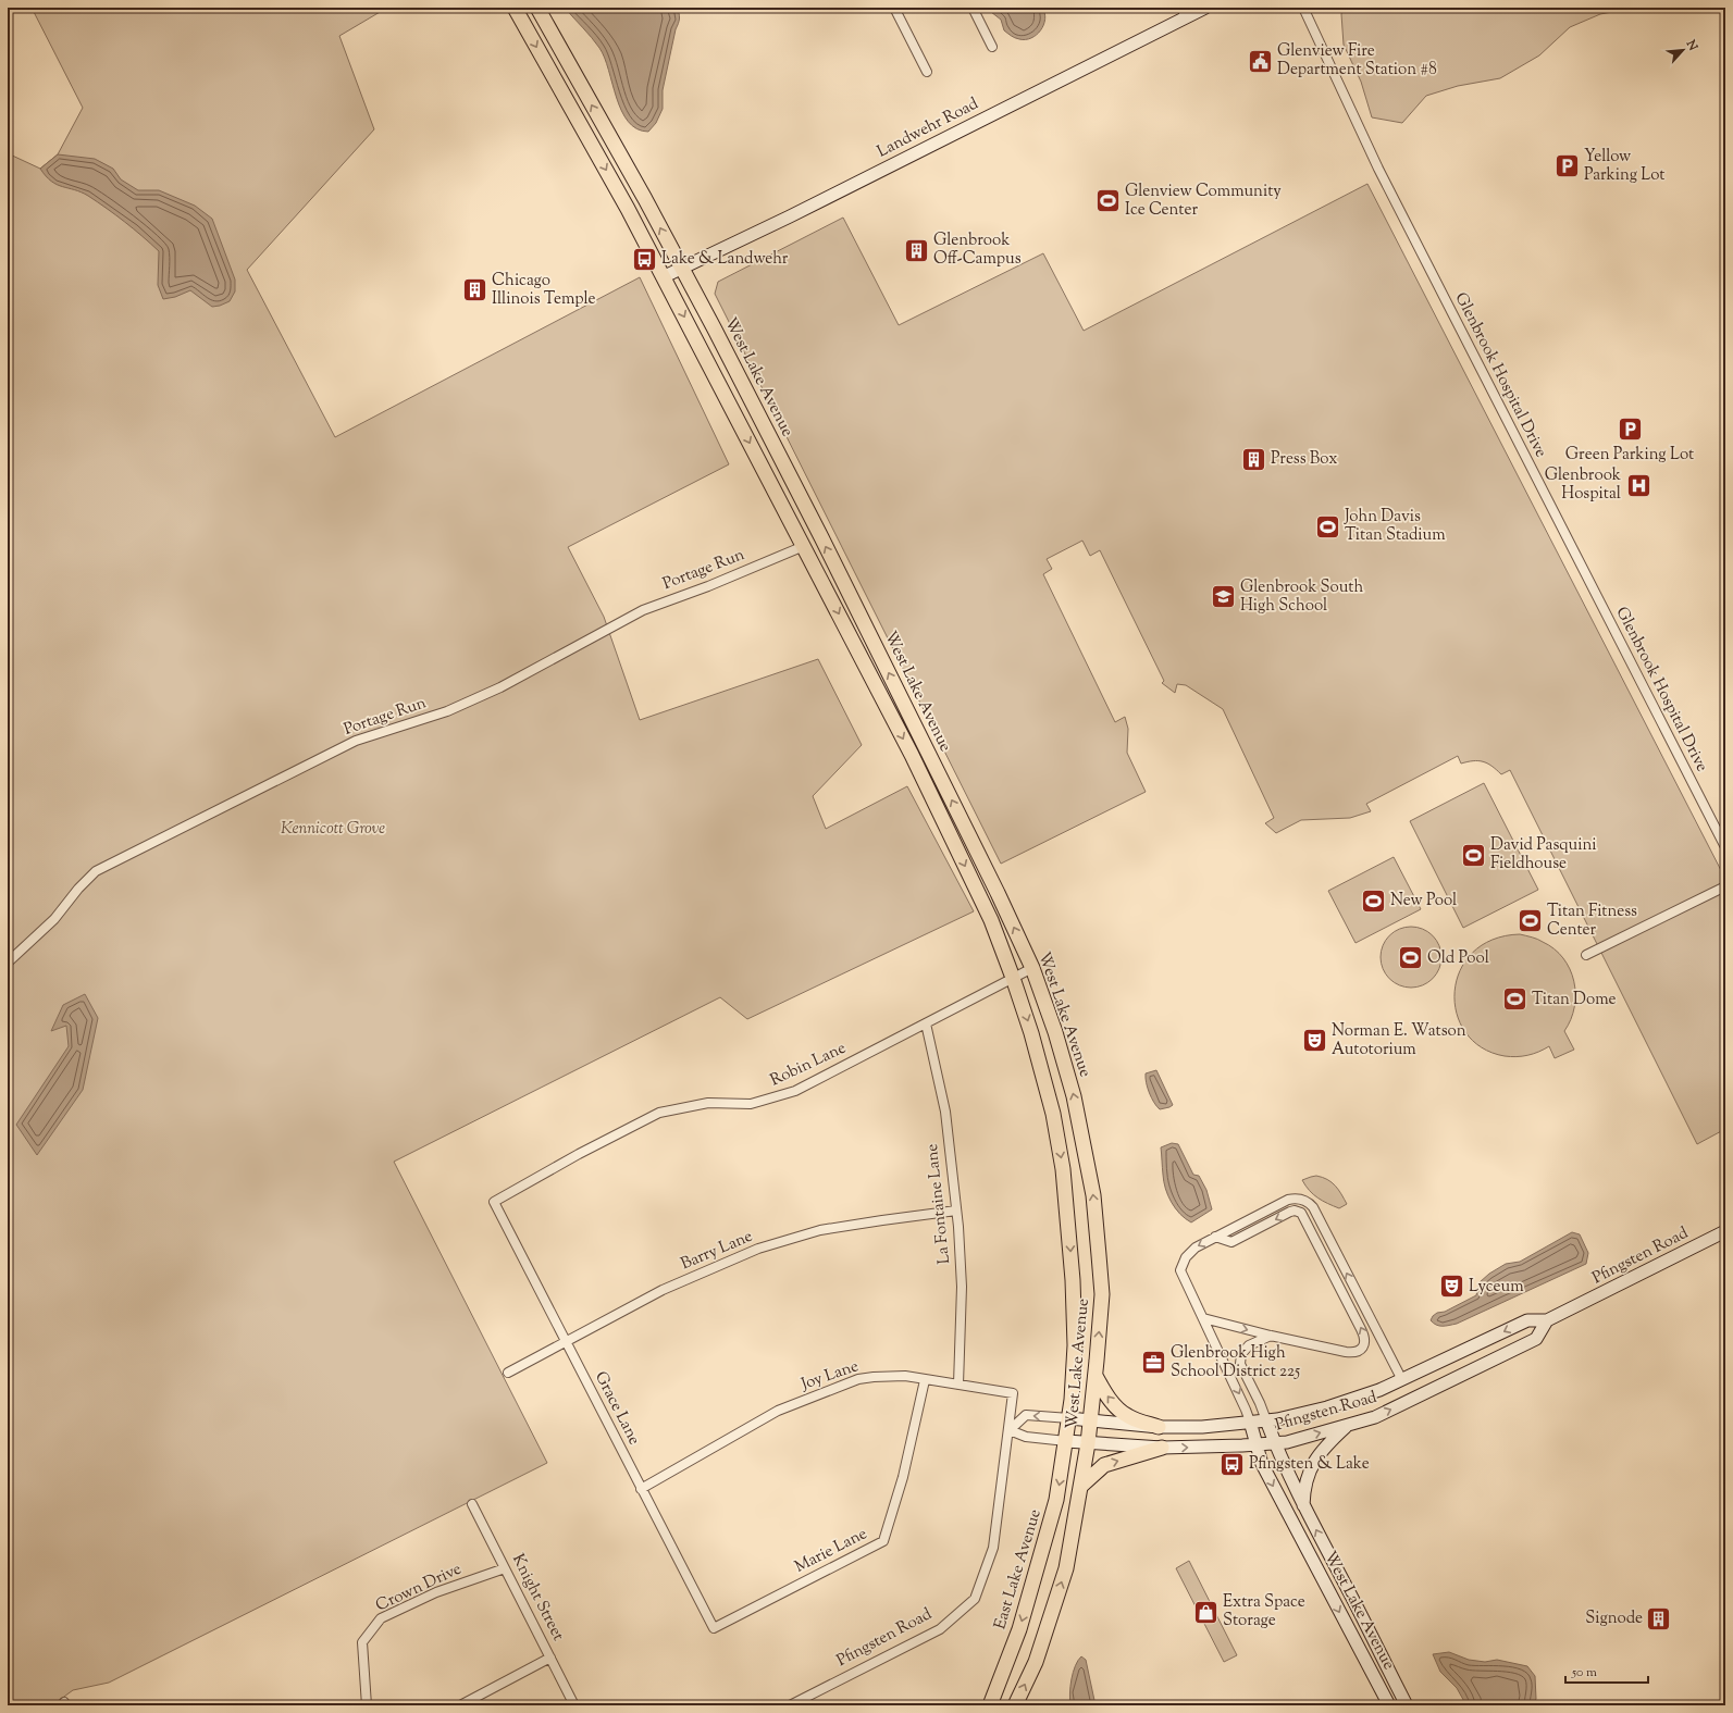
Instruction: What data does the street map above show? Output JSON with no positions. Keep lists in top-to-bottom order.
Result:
{
  "streets": {
    "main road": [
      "Landwehr Road",
      "West Lake Avenue",
      "Pfingsten Road",
      "East Lake Avenue"
    ],
    "street": [
      "Glenbrook Hospital Drive",
      "Portage Run",
      "Robin Lane",
      "La Fontaine Lane",
      "Barry Lane",
      "Joy Lane",
      "Grace Lane",
      "Marie Lane",
      "Crown Drive",
      "Knight Street"
    ]
  },
  "crossings": [
    ["Landwehr Road", "West Lake Avenue"],
    ["West Lake Avenue", "Portage Run"],
    ["West Lake Avenue", "Robin Lane"],
    ["West Lake Avenue", "Pfingsten Road"],
    ["West Lake Avenue", "East Lake Avenue"],
    ["Robin Lane", "La Fontaine Lane"],
    ["Robin Lane", "Grace Lane"],
    ["La Fontaine Lane", "Barry Lane"],
    ["La Fontaine Lane", "Joy Lane"],
    ["Barry Lane", "Grace Lane"],
    ["Pfingsten Road", "Joy Lane"],
    ["Pfingsten Road", "East Lake Avenue"],
    ["Joy Lane", "Grace Lane"],
    ["Joy Lane", "Marie Lane"],
    ["Grace Lane", "Marie Lane"],
    ["Crown Drive", "Knight Street"]
  ],
  "parks": ["Kennicott Grove"],
  "places": {
    "public building": ["Glenview Fire Department Station #8"],
    "parking": ["Yellow Parking Lot", "Green Parking Lot"],
    "sports": [
      "Glenview Community Ice Center",
      "John Davis Titan Stadium",
      "David Pasquini Fieldhouse",
      "New Pool",
      "Titan Fitness Center",
      "Old Pool",
      "Titan Dome"
    ],
    "building": [
      "Glenbrook Off-Campus",
      "Chicago Illinois Temple",
      "Press Box",
      "Signode"
    ],
    "bus stop": ["Lake & Landwehr", "Pfingsten & Lake"],
    "hospital": ["Glenbrook Hospital"],
    "school or university": ["Glenbrook South High School"],
    "theatre": ["Norman E. Watson Autotorium", "Lyceum"],
    "office": ["Glenbrook High School District 225"],
    "shop": ["Extra Space Storage"]
  },
  "scale_bar": "50 m",
  "north": "top right"
}
